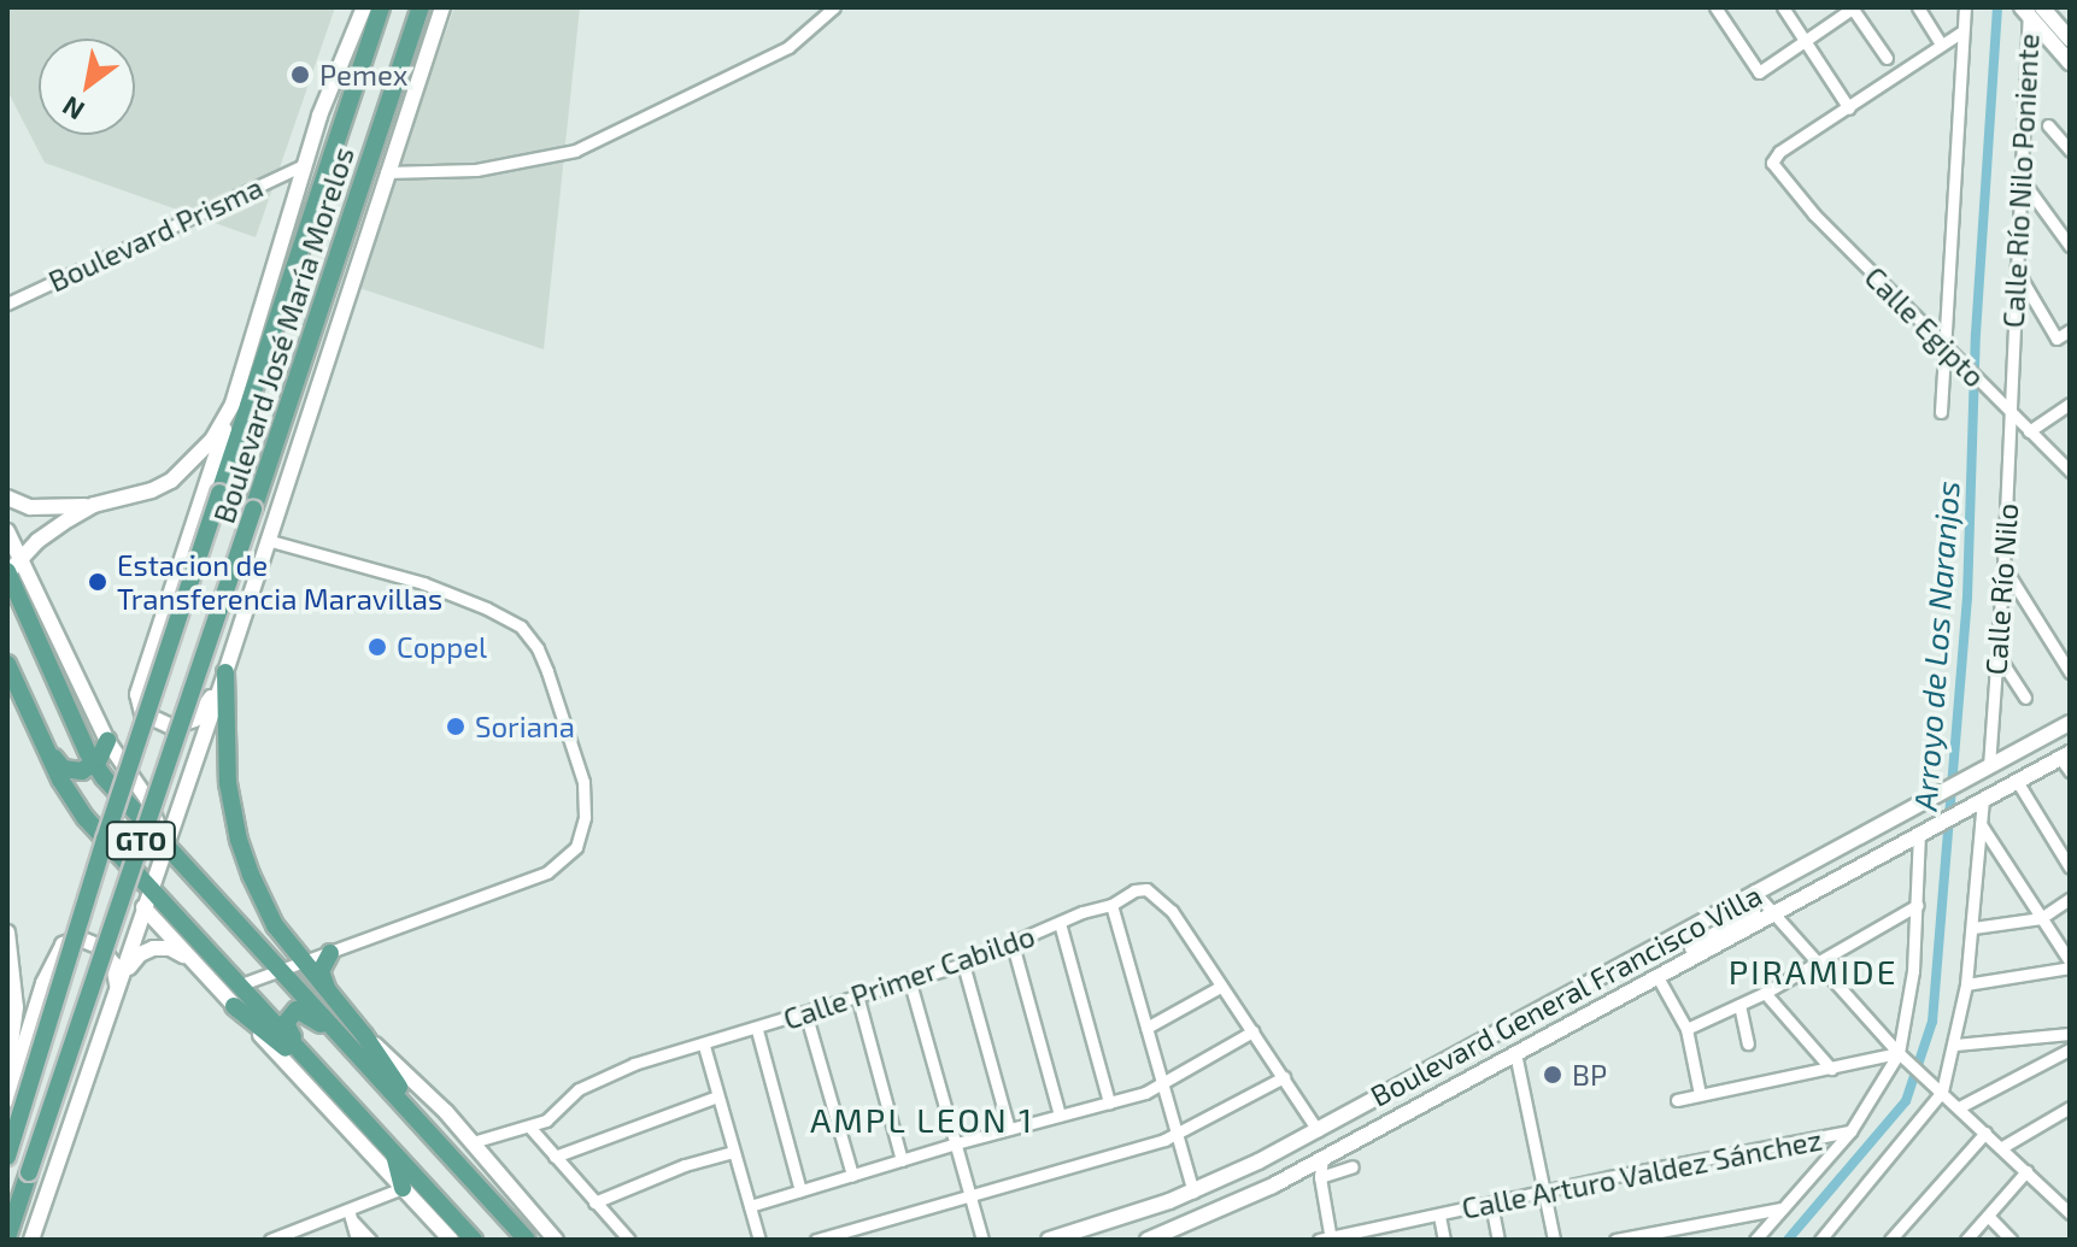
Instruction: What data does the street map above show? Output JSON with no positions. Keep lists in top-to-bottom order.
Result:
{
  "streets": {
    "main road": ["Boulevard José María Morelos", "GTO"],
    "street": [
      "Calle Río Nilo Poniente",
      "Boulevard Prisma",
      "Calle Egipto",
      "Calle Río Nilo",
      "Calle Primer Cabildo",
      "Boulevard General Francisco Villa",
      "Calle Arturo Valdez Sánchez"
    ]
  },
  "crossings": [
    ["Calle Río Nilo Poniente", "Calle Egipto"],
    ["Calle Río Nilo Poniente", "Calle Río Nilo"],
    ["Calle Egipto", "Calle Río Nilo"],
    ["Calle Río Nilo", "Boulevard General Francisco Villa"]
  ],
  "districts": ["PIRAMIDE", "AMPL LEON 1"],
  "water": ["Arroyo de Los Naranjos"],
  "places": [
    "Pemex",
    "Estacion de Transferencia Maravillas",
    "Coppel",
    "Soriana",
    "BP"
  ],
  "north": "bottom left"
}
